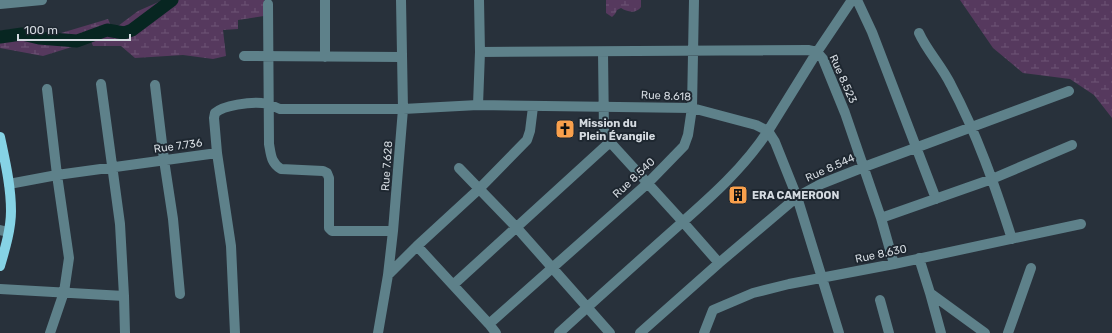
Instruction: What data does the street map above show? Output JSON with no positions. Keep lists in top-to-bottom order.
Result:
{
  "streets": {
    "street": [
      "Rue 8.523",
      "Rue 8.618",
      "Rue 7.736",
      "Rue 7.628",
      "Rue 8.544",
      "Rue 8.540",
      "Rue 8.630"
    ]
  },
  "crossings": [
    ["Rue 8.523", "Rue 8.544"],
    ["Rue 8.523", "Rue 8.540"],
    ["Rue 8.523", "Rue 8.630"],
    ["Rue 8.618", "Rue 7.736"],
    ["Rue 8.618", "Rue 7.628"],
    ["Rue 8.618", "Rue 8.540"]
  ],
  "places": {
    "church": ["Mission du Plein Évangile"],
    "building": ["ERA CAMEROON"]
  },
  "scale_bar": "100 m"
}
